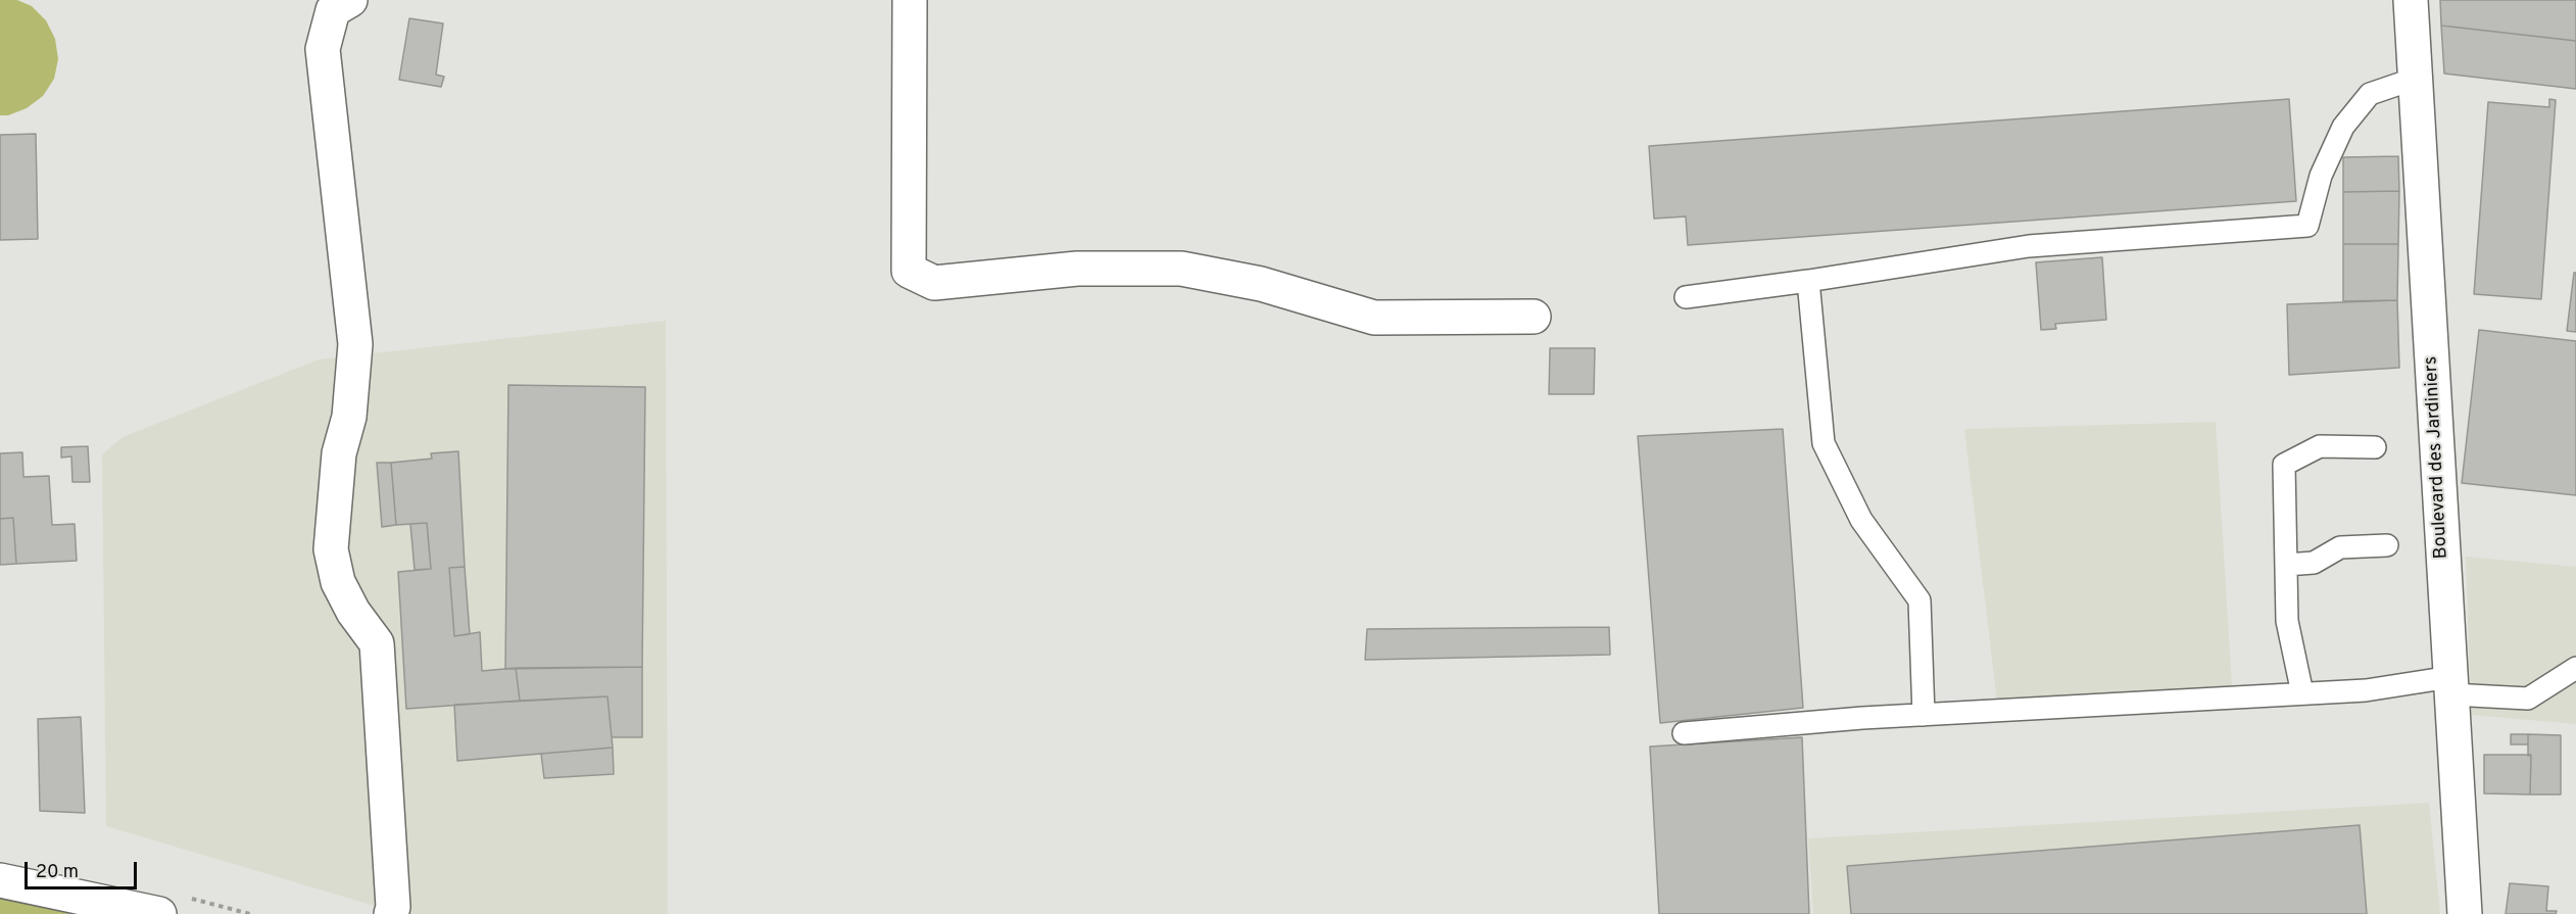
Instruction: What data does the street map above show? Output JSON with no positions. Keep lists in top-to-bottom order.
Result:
{
  "streets": {
    "street": ["Boulevard des Jardiniers"]
  },
  "scale_bar": "20 m"
}
